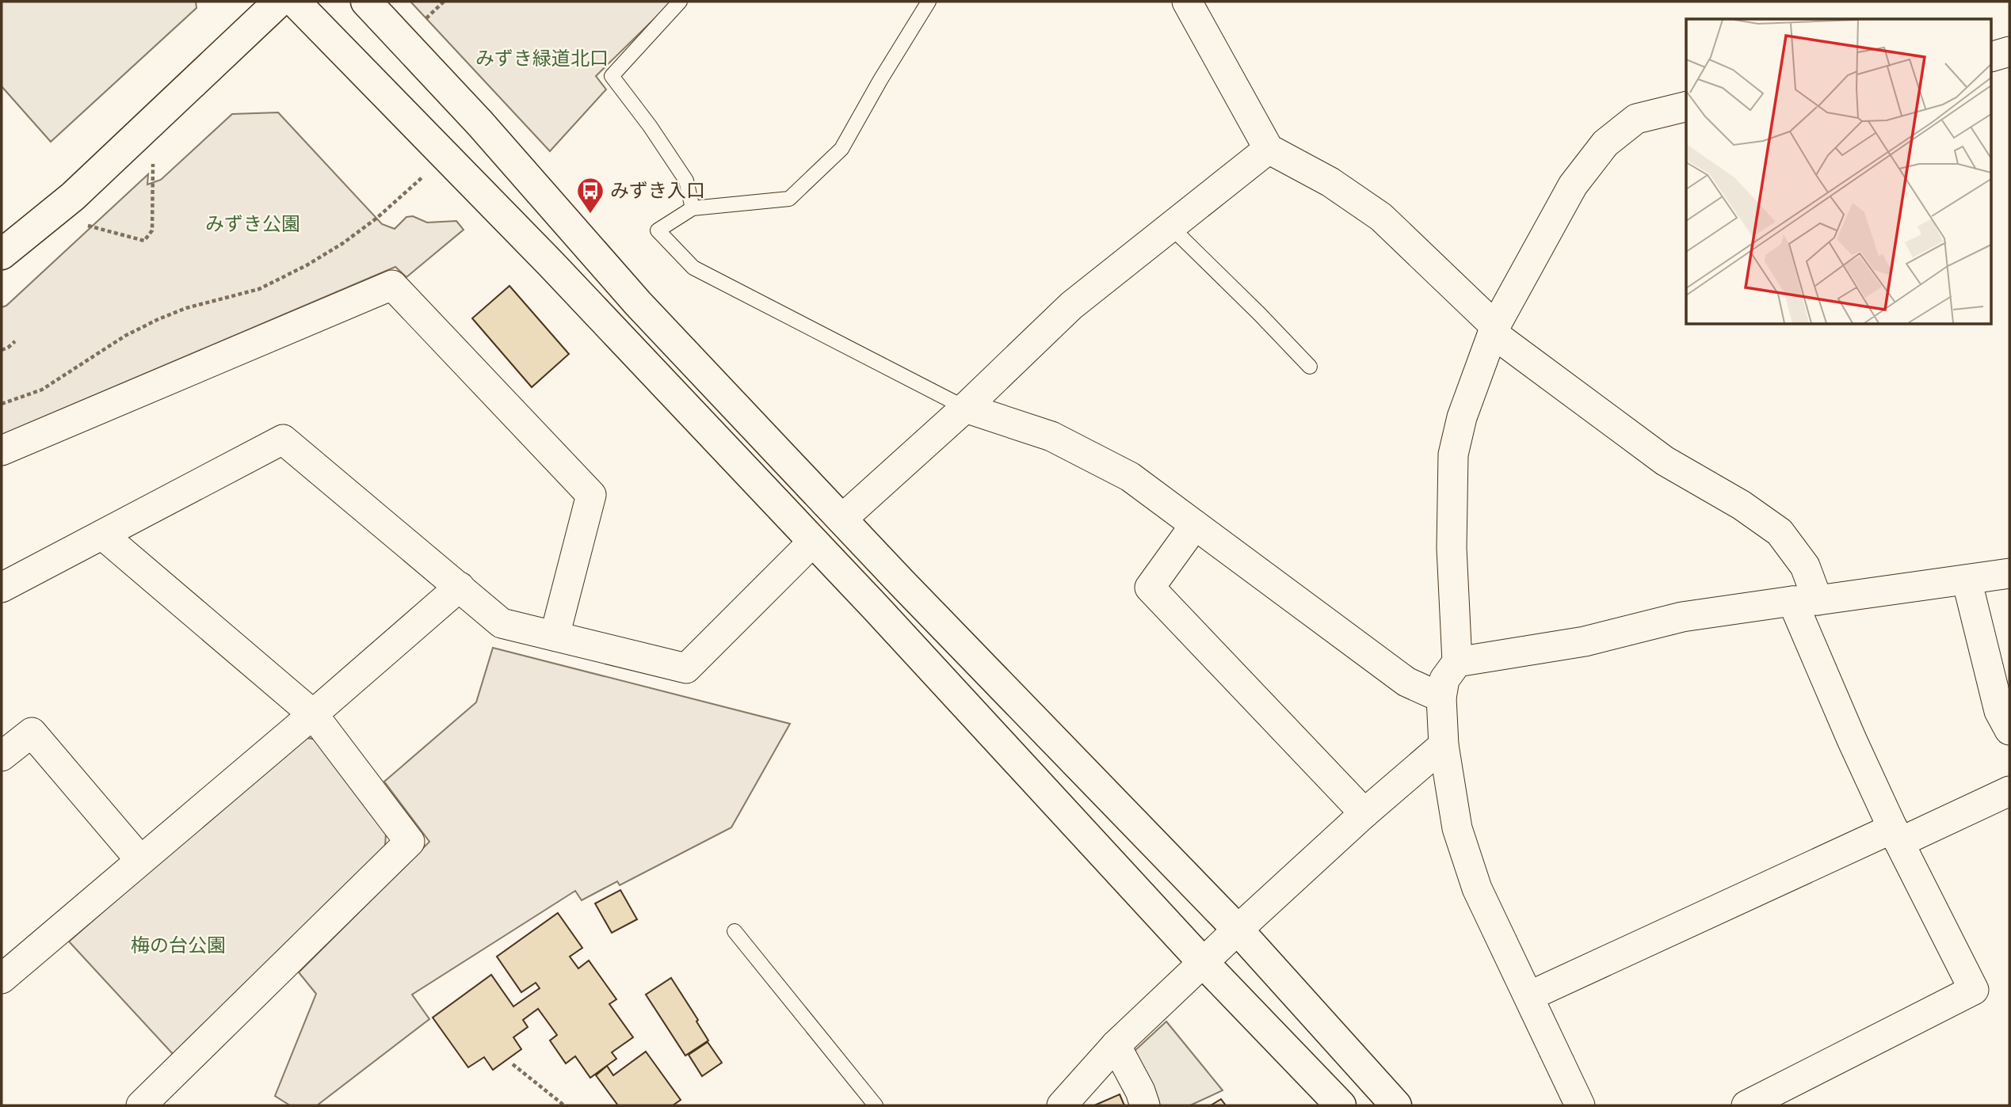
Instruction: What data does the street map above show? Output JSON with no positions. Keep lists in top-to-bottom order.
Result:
{
  "parks": ["みずき緑道北口", "みずき公園", "梅の台公園"],
  "places": {
    "bus stop": ["みずき入口"]
  }
}
